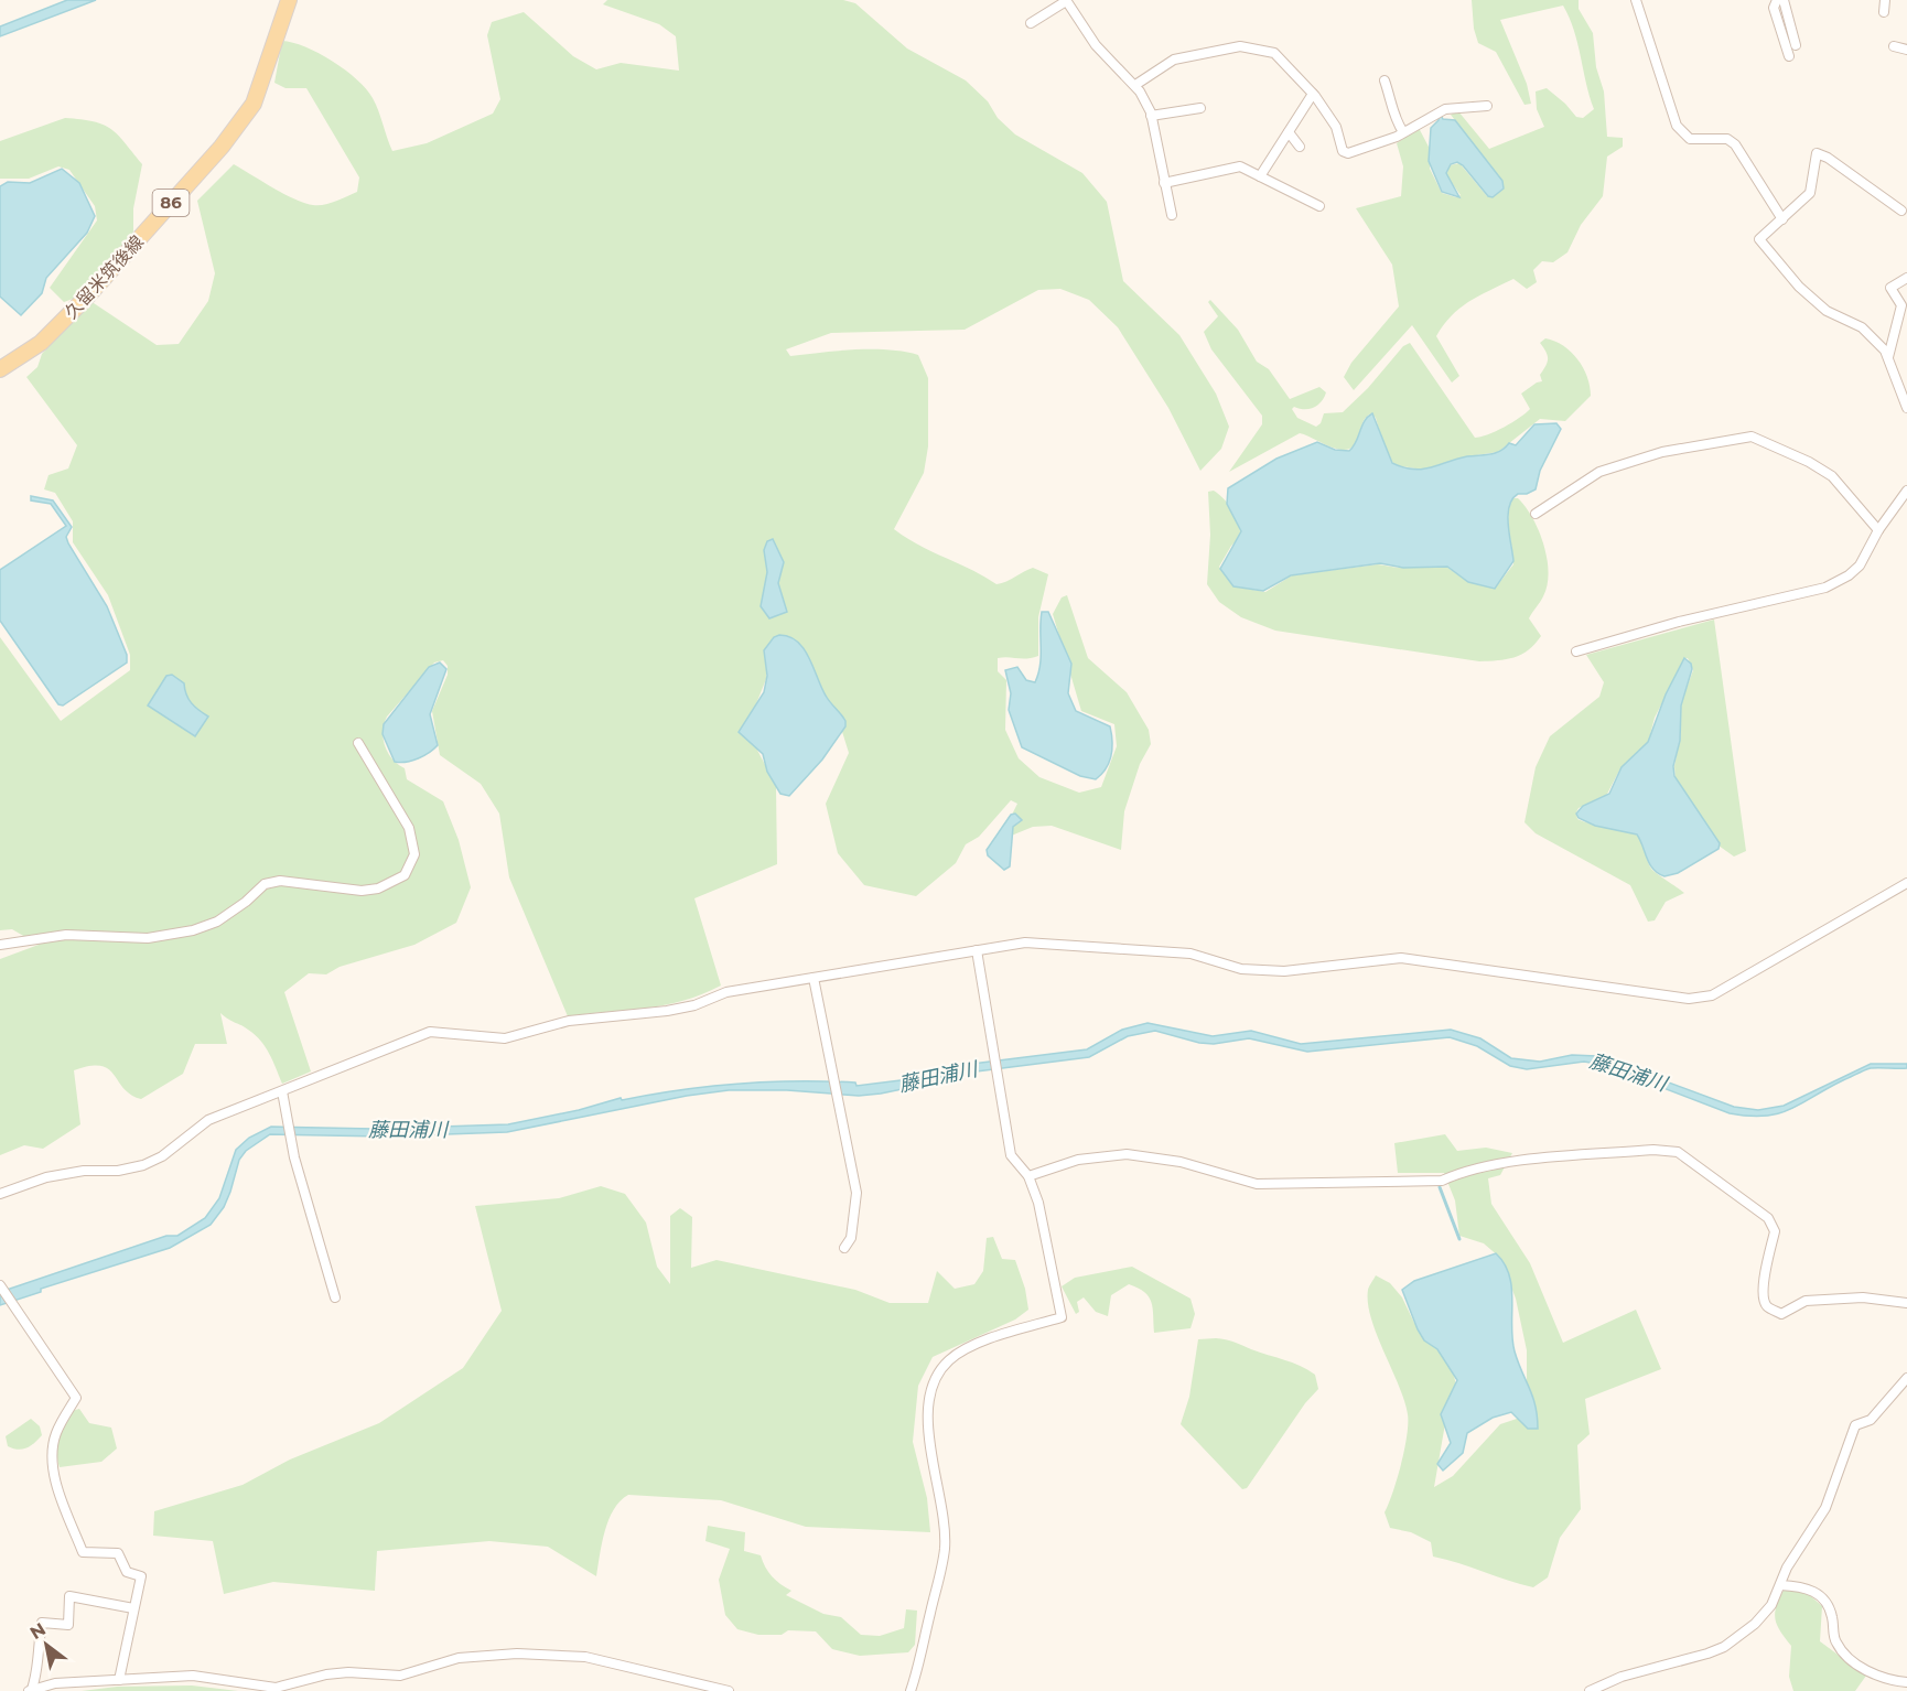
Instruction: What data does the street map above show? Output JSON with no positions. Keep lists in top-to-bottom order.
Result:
{
  "streets": {
    "main road": ["86", "久留米筑後線"]
  },
  "water": ["藤田浦川"],
  "north": "top left"
}
